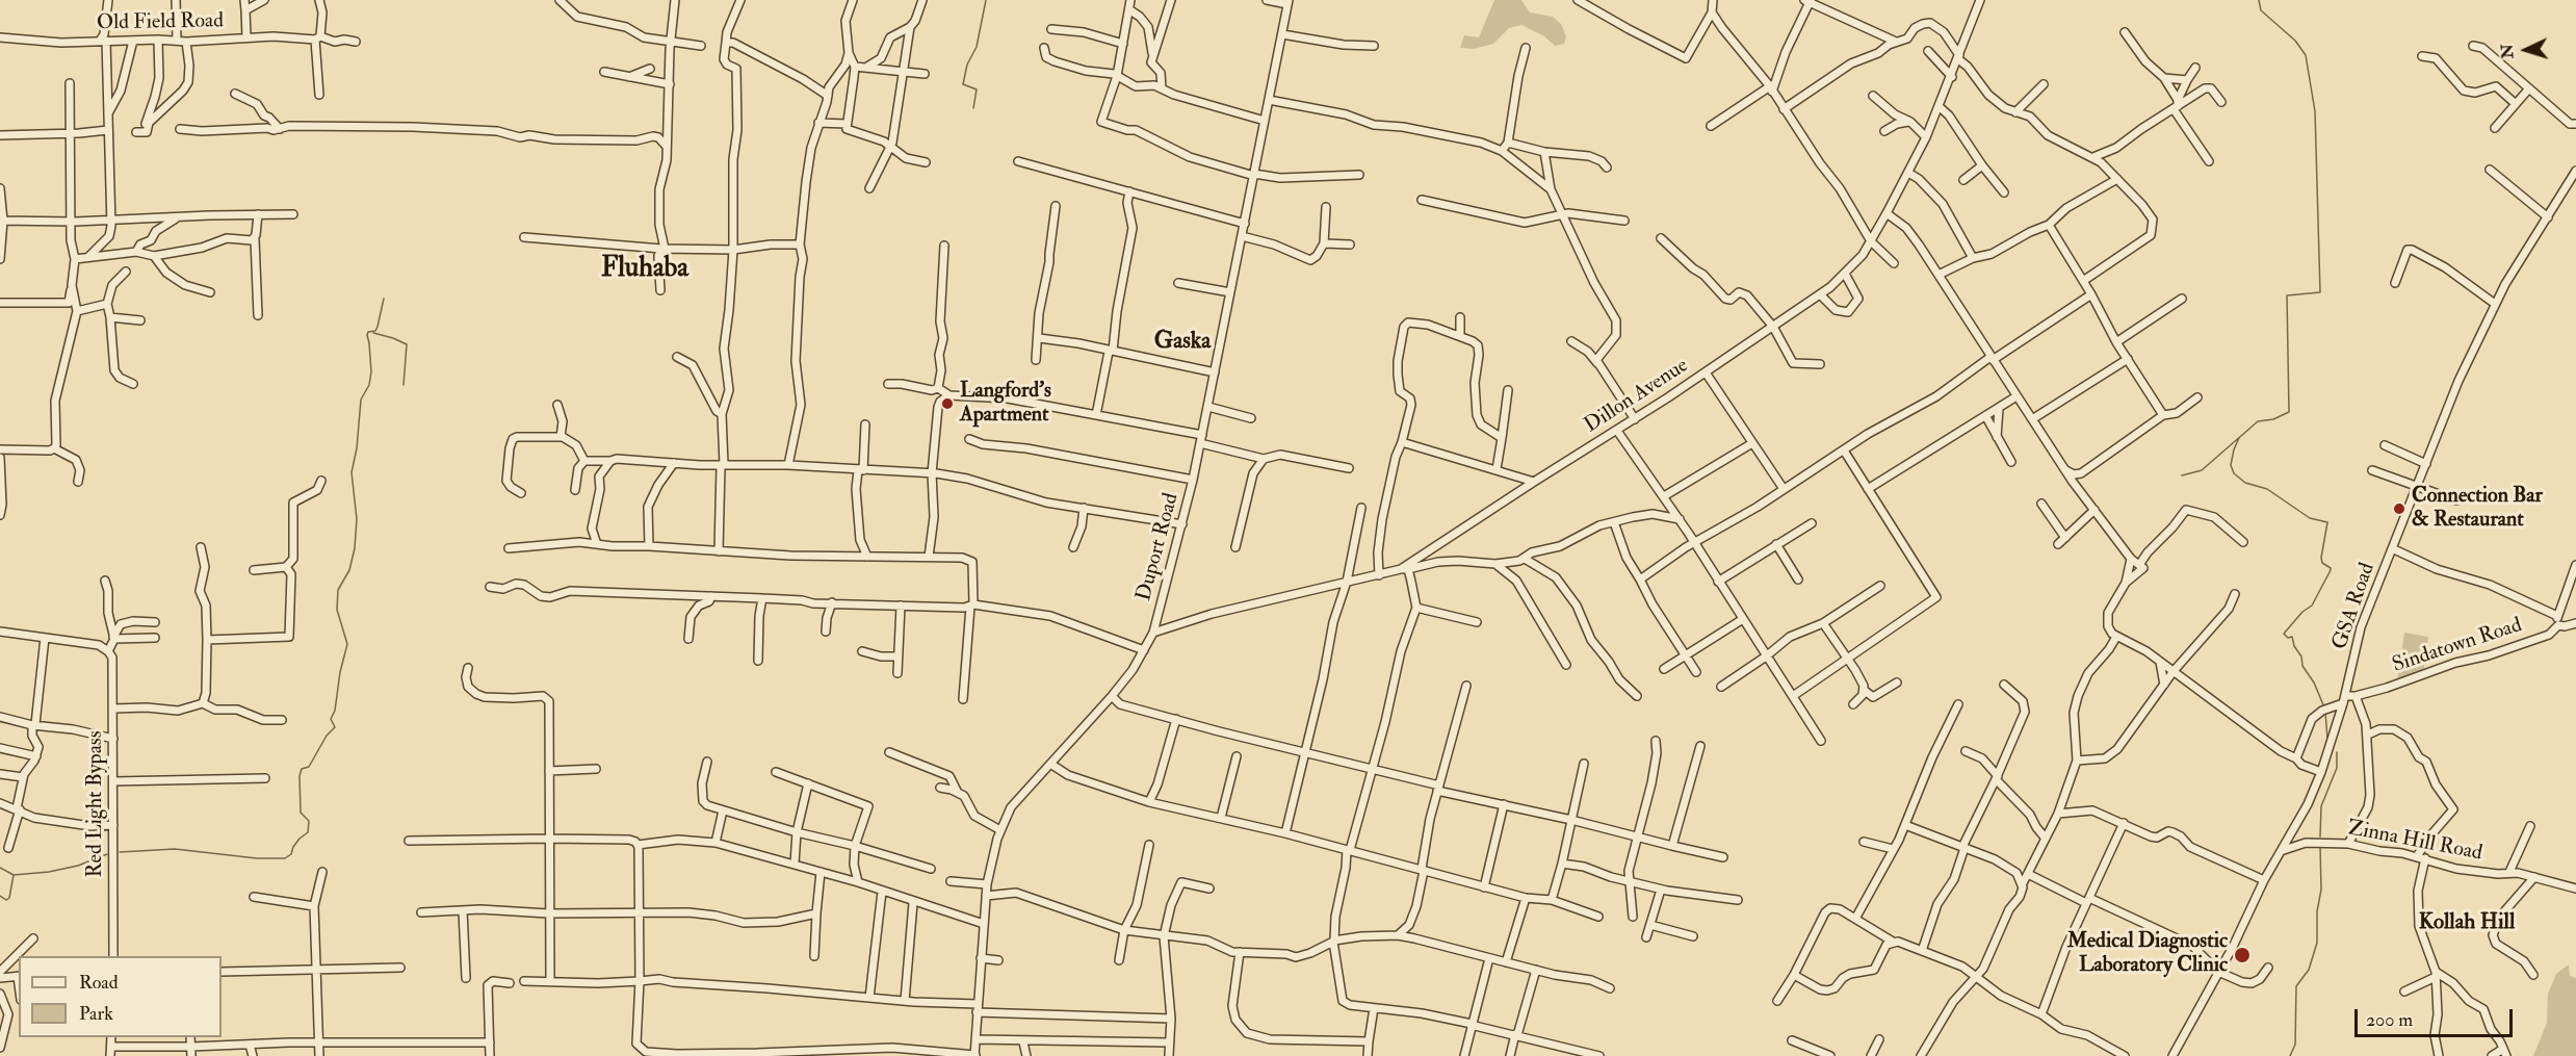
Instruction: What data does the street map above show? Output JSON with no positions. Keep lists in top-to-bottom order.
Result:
{
  "streets": {
    "street": [
      "Old Field Road",
      "Dillon Avenue",
      "Duport Road",
      "GSA Road",
      "Sindatown Road",
      "Red Light Bypass",
      "Zinna Hill Road"
    ]
  },
  "crossings": [
    ["Dillon Avenue", "Duport Road"],
    ["GSA Road", "Sindatown Road"],
    ["GSA Road", "Zinna Hill Road"]
  ],
  "districts": ["Fluhaba", "Gaska", "Kollah Hill"],
  "places": ["Langford's Apartment", "Connection Bar & Restaurant", "Medical Diagnostic Laboratory Clinic"],
  "legend": ["Road", "Park"],
  "scale_bar": "200 m",
  "north": "left"
}
